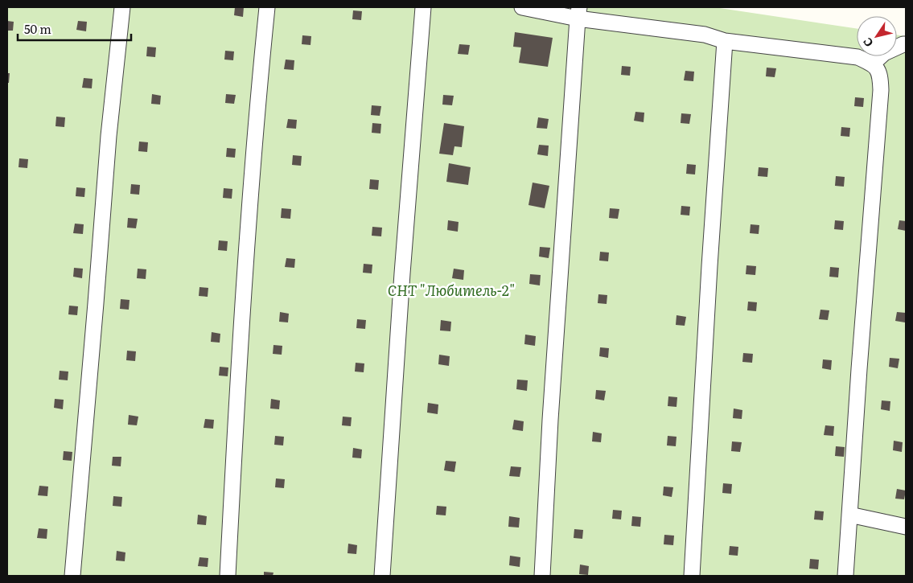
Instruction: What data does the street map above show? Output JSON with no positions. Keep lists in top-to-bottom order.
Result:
{
  "parks": ["СНТ \"Любитель-2\""],
  "scale_bar": "50 m",
  "north": "bottom left"
}
